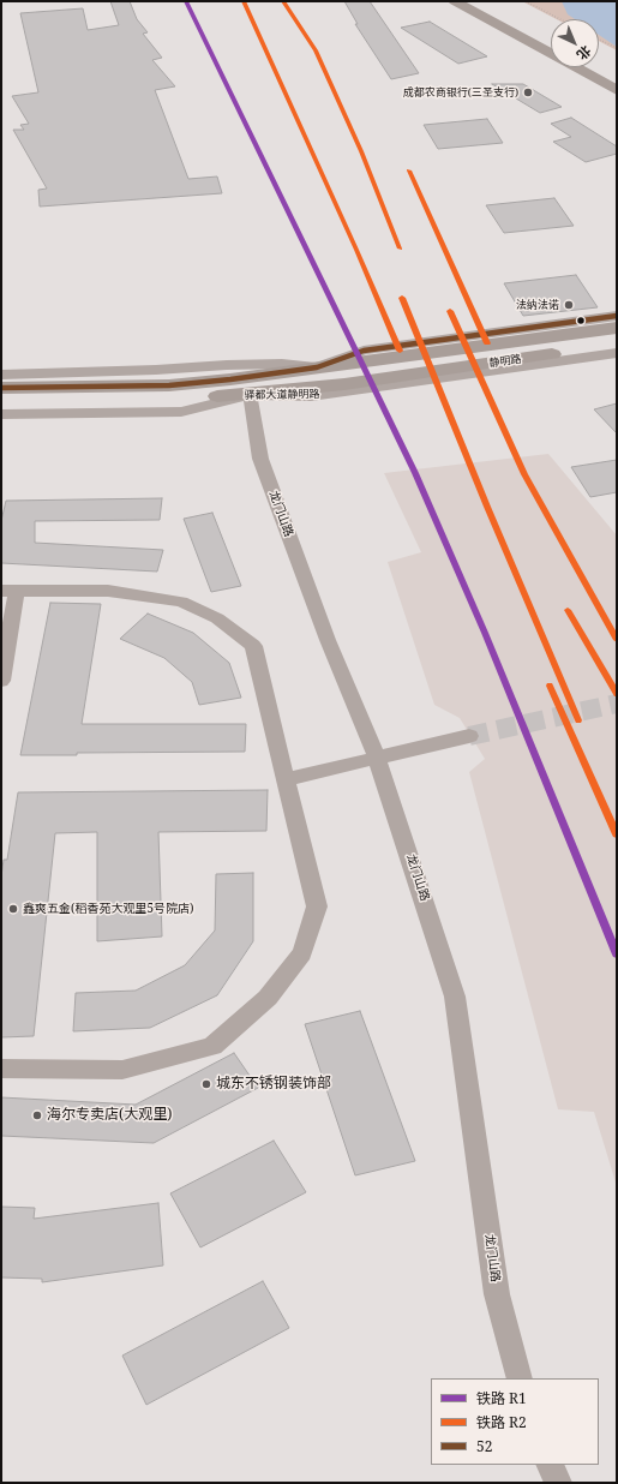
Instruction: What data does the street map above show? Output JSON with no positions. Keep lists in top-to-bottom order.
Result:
{
  "streets": {
    "main road": ["静明路", "驿都大道静明路"],
    "street": ["龙门山路"]
  },
  "crossings": [
    ["静明路", "驿都大道静明路"],
    ["静明路", "龙门山路"],
    ["驿都大道静明路", "龙门山路"]
  ],
  "places": [
    "成都农商银行(三圣支行)",
    "法纳法诺",
    "鑫爽五金(稻香苑大观里5号院店)",
    "城东不锈钢装饰部",
    "海尔专卖店(大观里)"
  ],
  "lines": ["rail line R1", "rail line R2", "transit line 52"],
  "legend": ["铁路 R1", "铁路 R2", "52"],
  "north": "bottom right"
}
